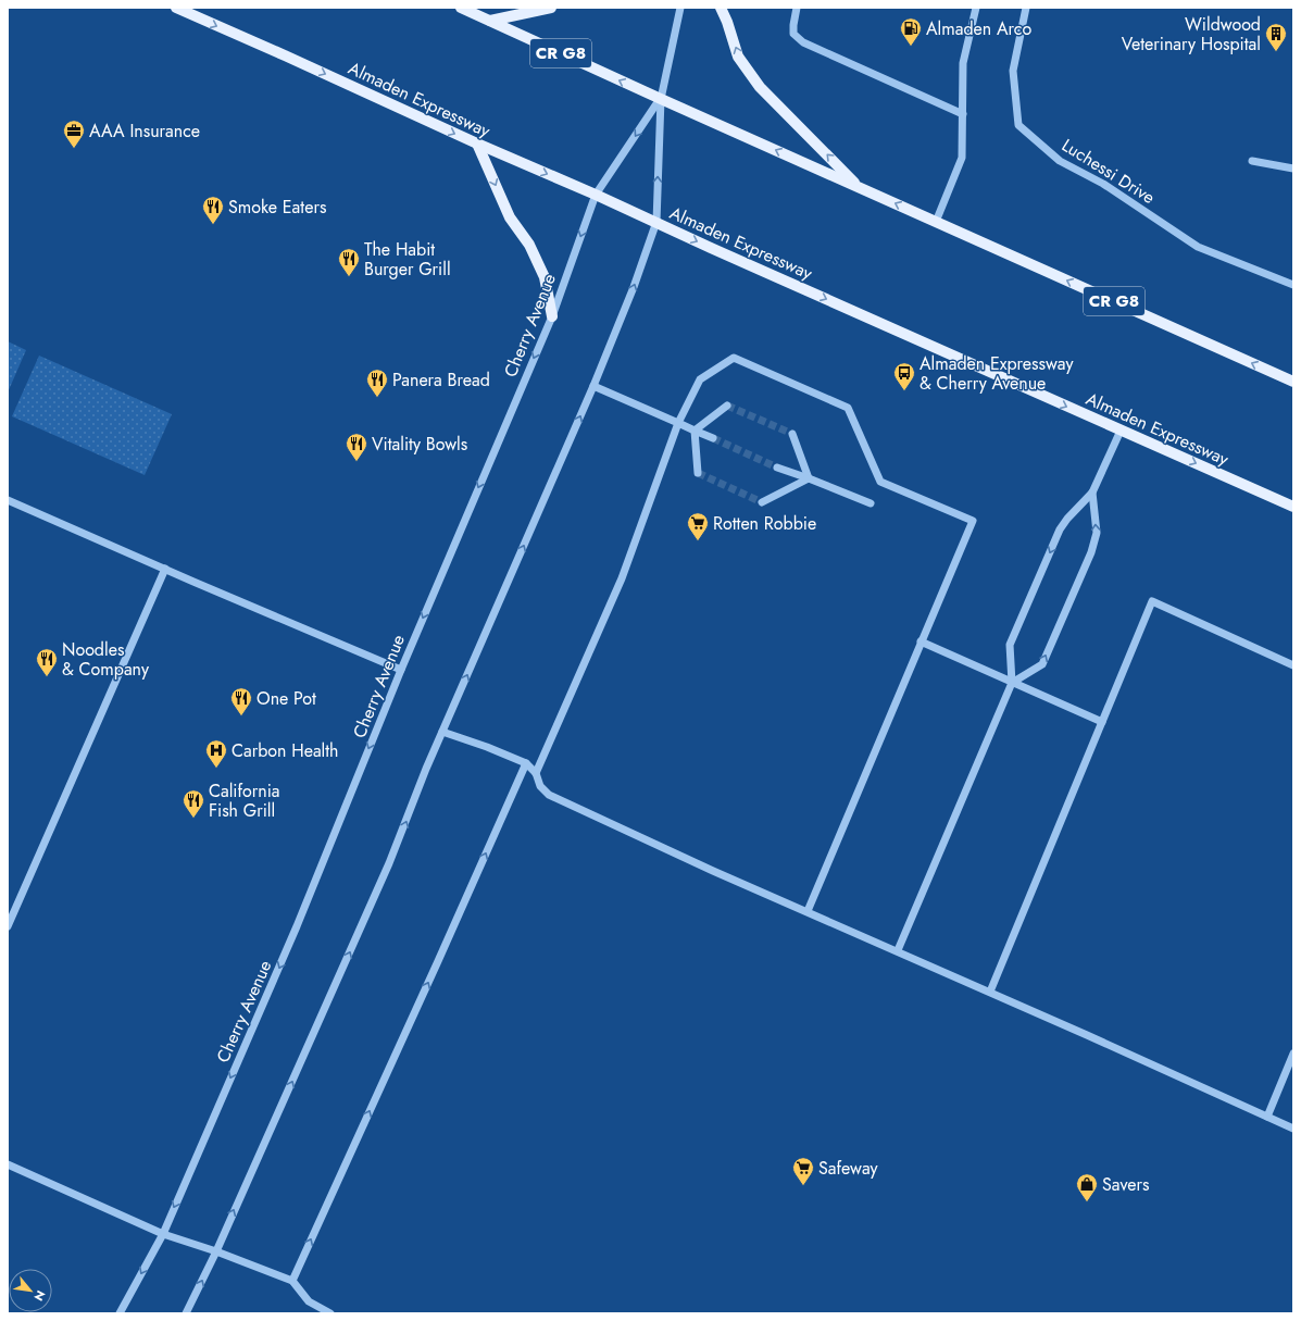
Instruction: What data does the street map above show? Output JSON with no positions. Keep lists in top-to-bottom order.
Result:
{
  "streets": {
    "main road": ["CR G8", "Almaden Expressway"],
    "street": ["Luchessi Drive", "Cherry Avenue"]
  },
  "crossings": [
    ["CR G8", "Cherry Avenue"],
    ["Almaden Expressway", "Cherry Avenue"]
  ],
  "one_way": ["Almaden Expressway"],
  "places": {
    "fuel station": ["Almaden Arco"],
    "building": ["Wildwood Veterinary Hospital"],
    "office": ["AAA Insurance"],
    "restaurant": [
      "Smoke Eaters",
      "The Habit Burger Grill",
      "Panera Bread",
      "Vitality Bowls",
      "Noodles & Company",
      "One Pot",
      "California Fish Grill"
    ],
    "bus stop": ["Almaden Expressway & Cherry Avenue"],
    "supermarket": ["Rotten Robbie", "Safeway"],
    "hospital": ["Carbon Health"],
    "shop": ["Savers"]
  },
  "north": "bottom right"
}
